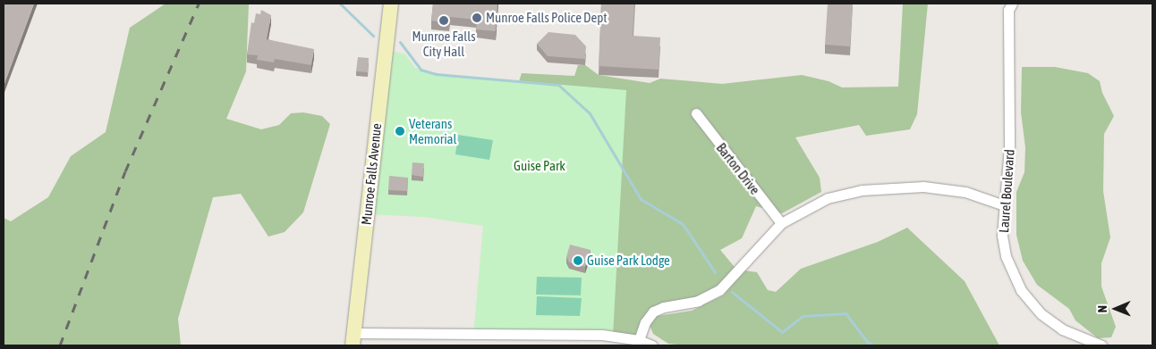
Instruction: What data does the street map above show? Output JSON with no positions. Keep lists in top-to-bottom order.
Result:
{
  "streets": {
    "street": ["Barton Drive", "Munroe Falls Avenue", "Laurel Boulevard"]
  },
  "parks": ["Guise Park"],
  "places": [
    "Munroe Falls Police Dept",
    "Munroe Falls City Hall",
    "Veterans Memorial",
    "Guise Park Lodge"
  ],
  "north": "left"
}
